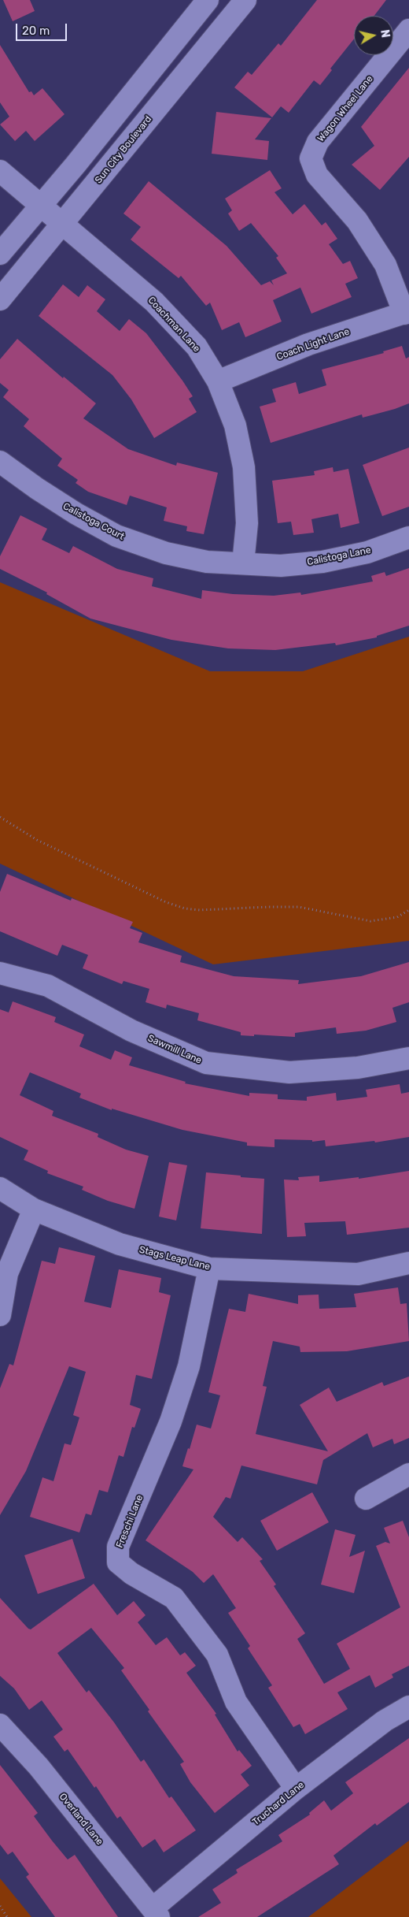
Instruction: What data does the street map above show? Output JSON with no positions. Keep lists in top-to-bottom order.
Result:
{
  "streets": {
    "street": [
      "Wagon Wheel Lane",
      "Sun City Boulevard",
      "Coachman Lane",
      "Coach Light Lane",
      "Calistoga Court",
      "Calistoga Lane",
      "Sawmill Lane",
      "Stags Leap Lane",
      "Freschi Lane",
      "Truchard Lane",
      "Overland Lane"
    ]
  },
  "crossings": [
    ["Wagon Wheel Lane", "Coach Light Lane"],
    ["Sun City Boulevard", "Coachman Lane"],
    ["Coachman Lane", "Coach Light Lane"],
    ["Coachman Lane", "Calistoga Court"],
    ["Coachman Lane", "Calistoga Lane"],
    ["Calistoga Court", "Calistoga Lane"],
    ["Stags Leap Lane", "Freschi Lane"],
    ["Freschi Lane", "Truchard Lane"],
    ["Truchard Lane", "Overland Lane"]
  ],
  "scale_bar": "20 m",
  "north": "right"
}
